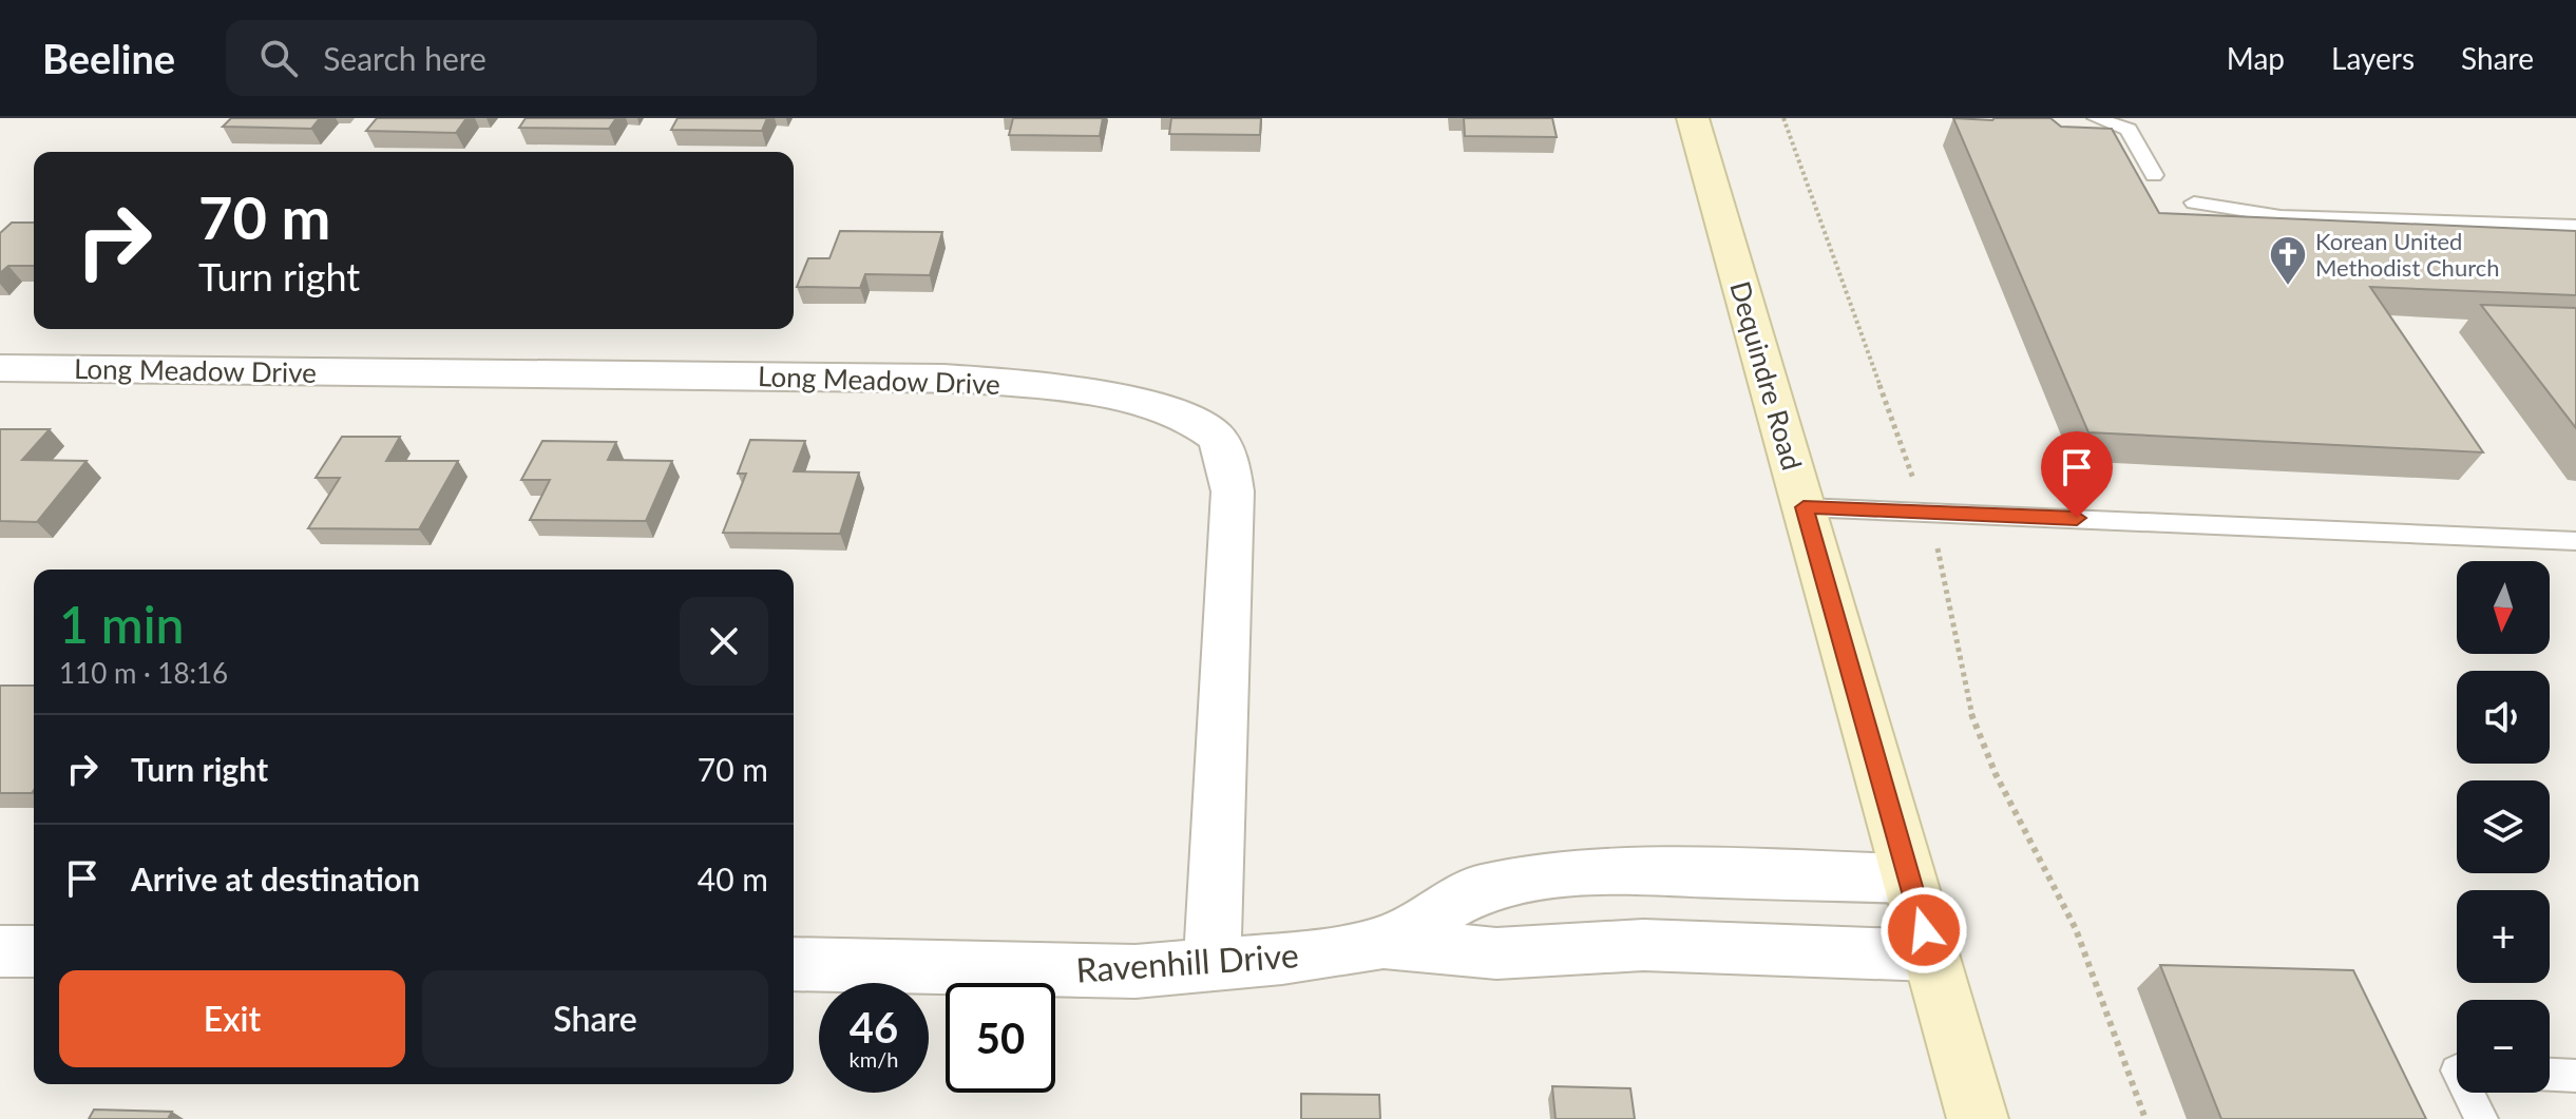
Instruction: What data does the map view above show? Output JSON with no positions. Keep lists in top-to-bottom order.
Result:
{
  "streets": {
    "main road": ["Dequindre Road"],
    "street": ["Long Meadow Drive", "Ravenhill Drive"]
  },
  "crossings": [
    ["Long Meadow Drive", "Ravenhill Drive"],
    ["Dequindre Road", "Ravenhill Drive"]
  ],
  "places": {
    "church": ["Korean United Methodist Church"]
  },
  "north": "bottom",
  "page": {
    "header": "Beeline",
    "search": "Search here",
    "nav": ["Map", "Layers", "Share"],
    "turn": ["70 m", "Turn right"],
    "map_buttons": ["+", "−"],
    "heading": ["1 min", "110 m · 18:16"],
    "list": [
      {
        "name": "Turn right",
        "value": "70 m"
      },
      {
        "name": "Arrive at destination",
        "value": "40 m"
      }
    ],
    "buttons": ["Exit", "Share"],
    "speed": "46 km/h",
    "limit": "50"
  }
}
